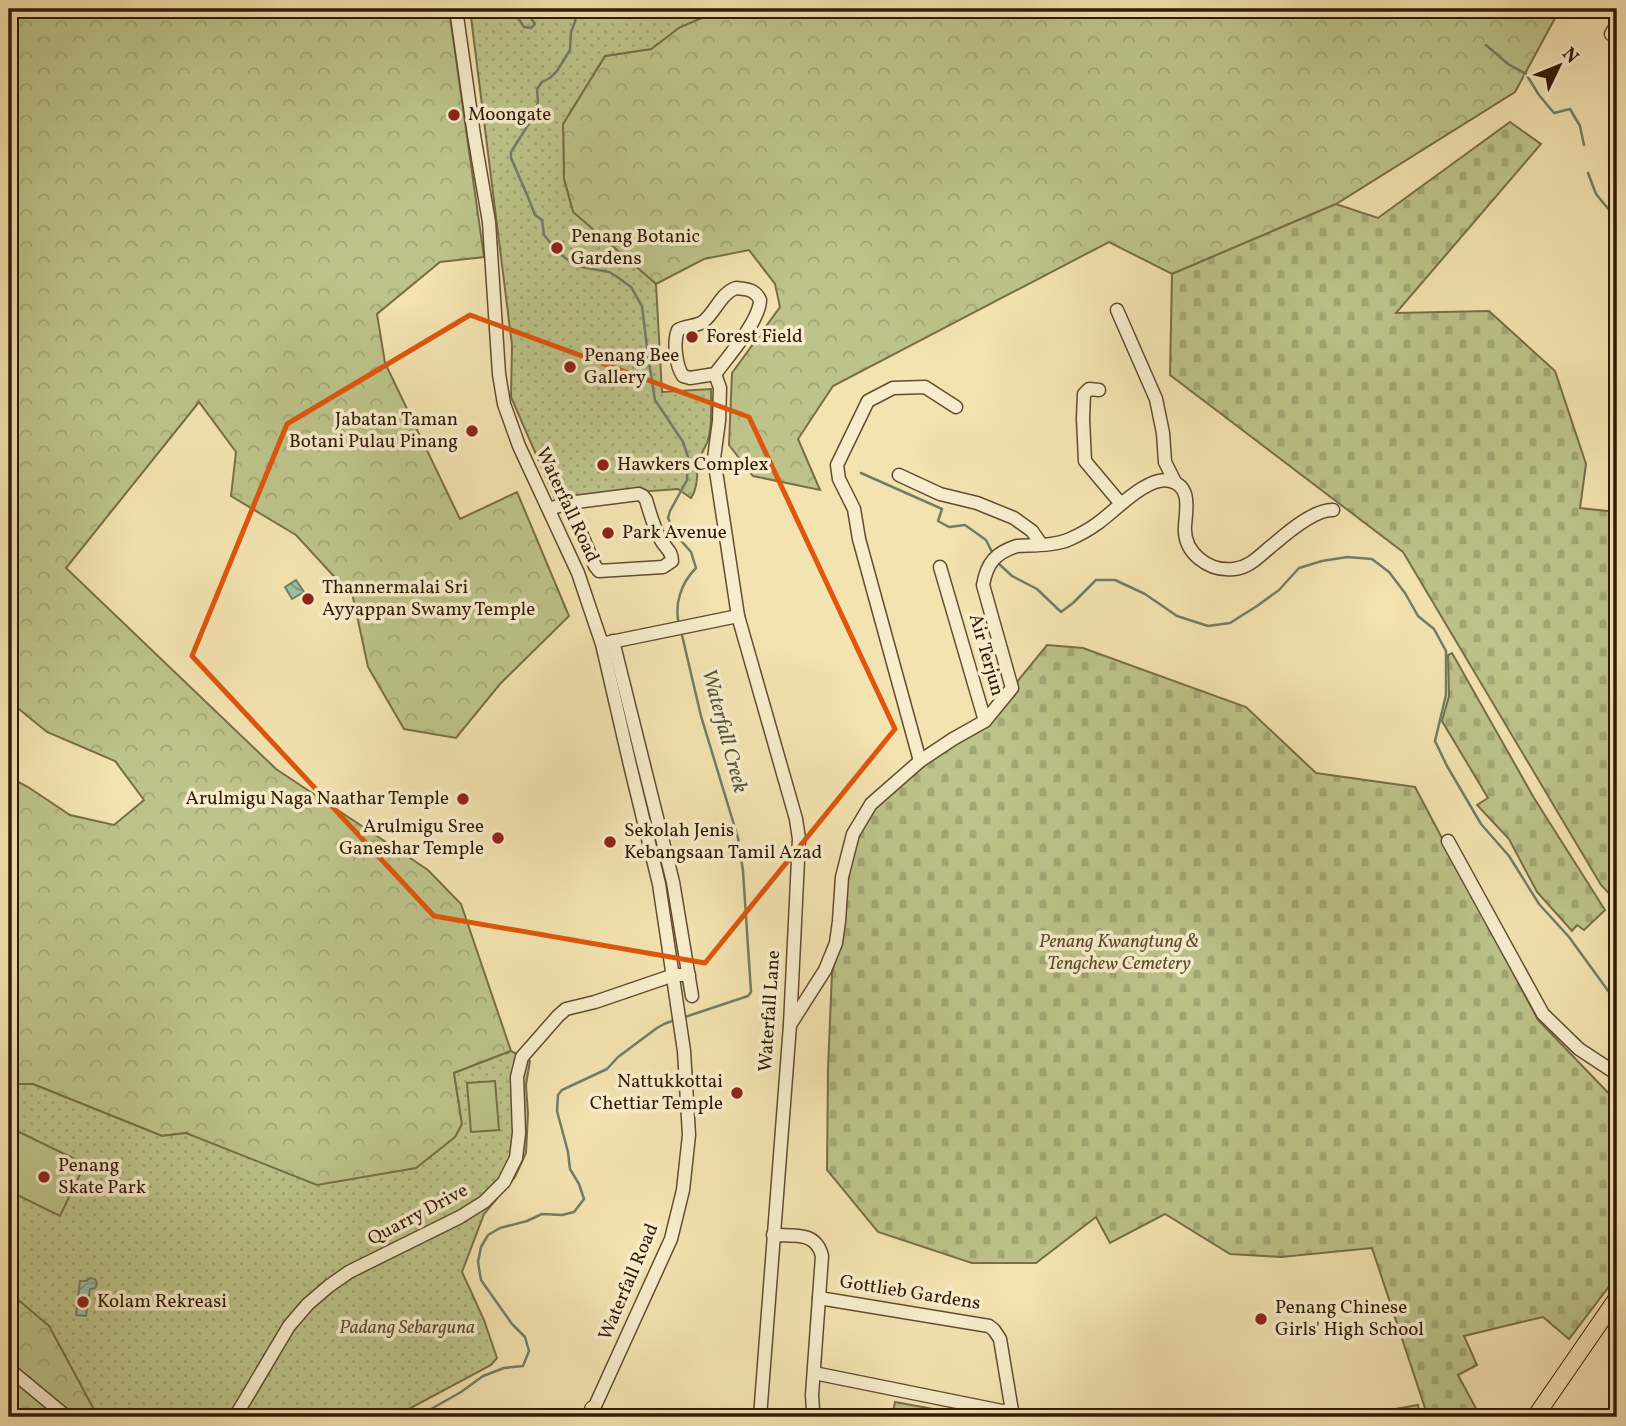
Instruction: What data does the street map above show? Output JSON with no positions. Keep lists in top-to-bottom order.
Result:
{
  "streets": {
    "street": [
      "Waterfall Road",
      "Air Terjun",
      "Waterfall Lane",
      "Quarry Drive",
      "Gottlieb Gardens"
    ]
  },
  "crossings": [
    ["Waterfall Road", "Quarry Drive"],
    ["Air Terjun", "Waterfall Lane"],
    ["Waterfall Lane", "Gottlieb Gardens"]
  ],
  "water": ["Waterfall Creek"],
  "parks": ["Penang Kwangtung & Tengchew Cemetery", "Padang Sebarguna"],
  "places": [
    "Moongate",
    "Penang Botanic Gardens",
    "Forest Field",
    "Penang Bee Gallery",
    "Jabatan Taman Botani Pulau Pinang",
    "Hawkers Complex",
    "Park Avenue",
    "Thannermalai Sri Ayyappan Swamy Temple",
    "Arulmigu Naga Naathar Temple",
    "Arulmigu Sree Ganeshar Temple",
    "Sekolah Jenis Kebangsaan Tamil Azad",
    "Nattukkottai Chettiar Temple",
    "Penang Skate Park",
    "Kolam Rekreasi",
    "Penang Chinese Girls' High School"
  ],
  "north": "top right"
}
